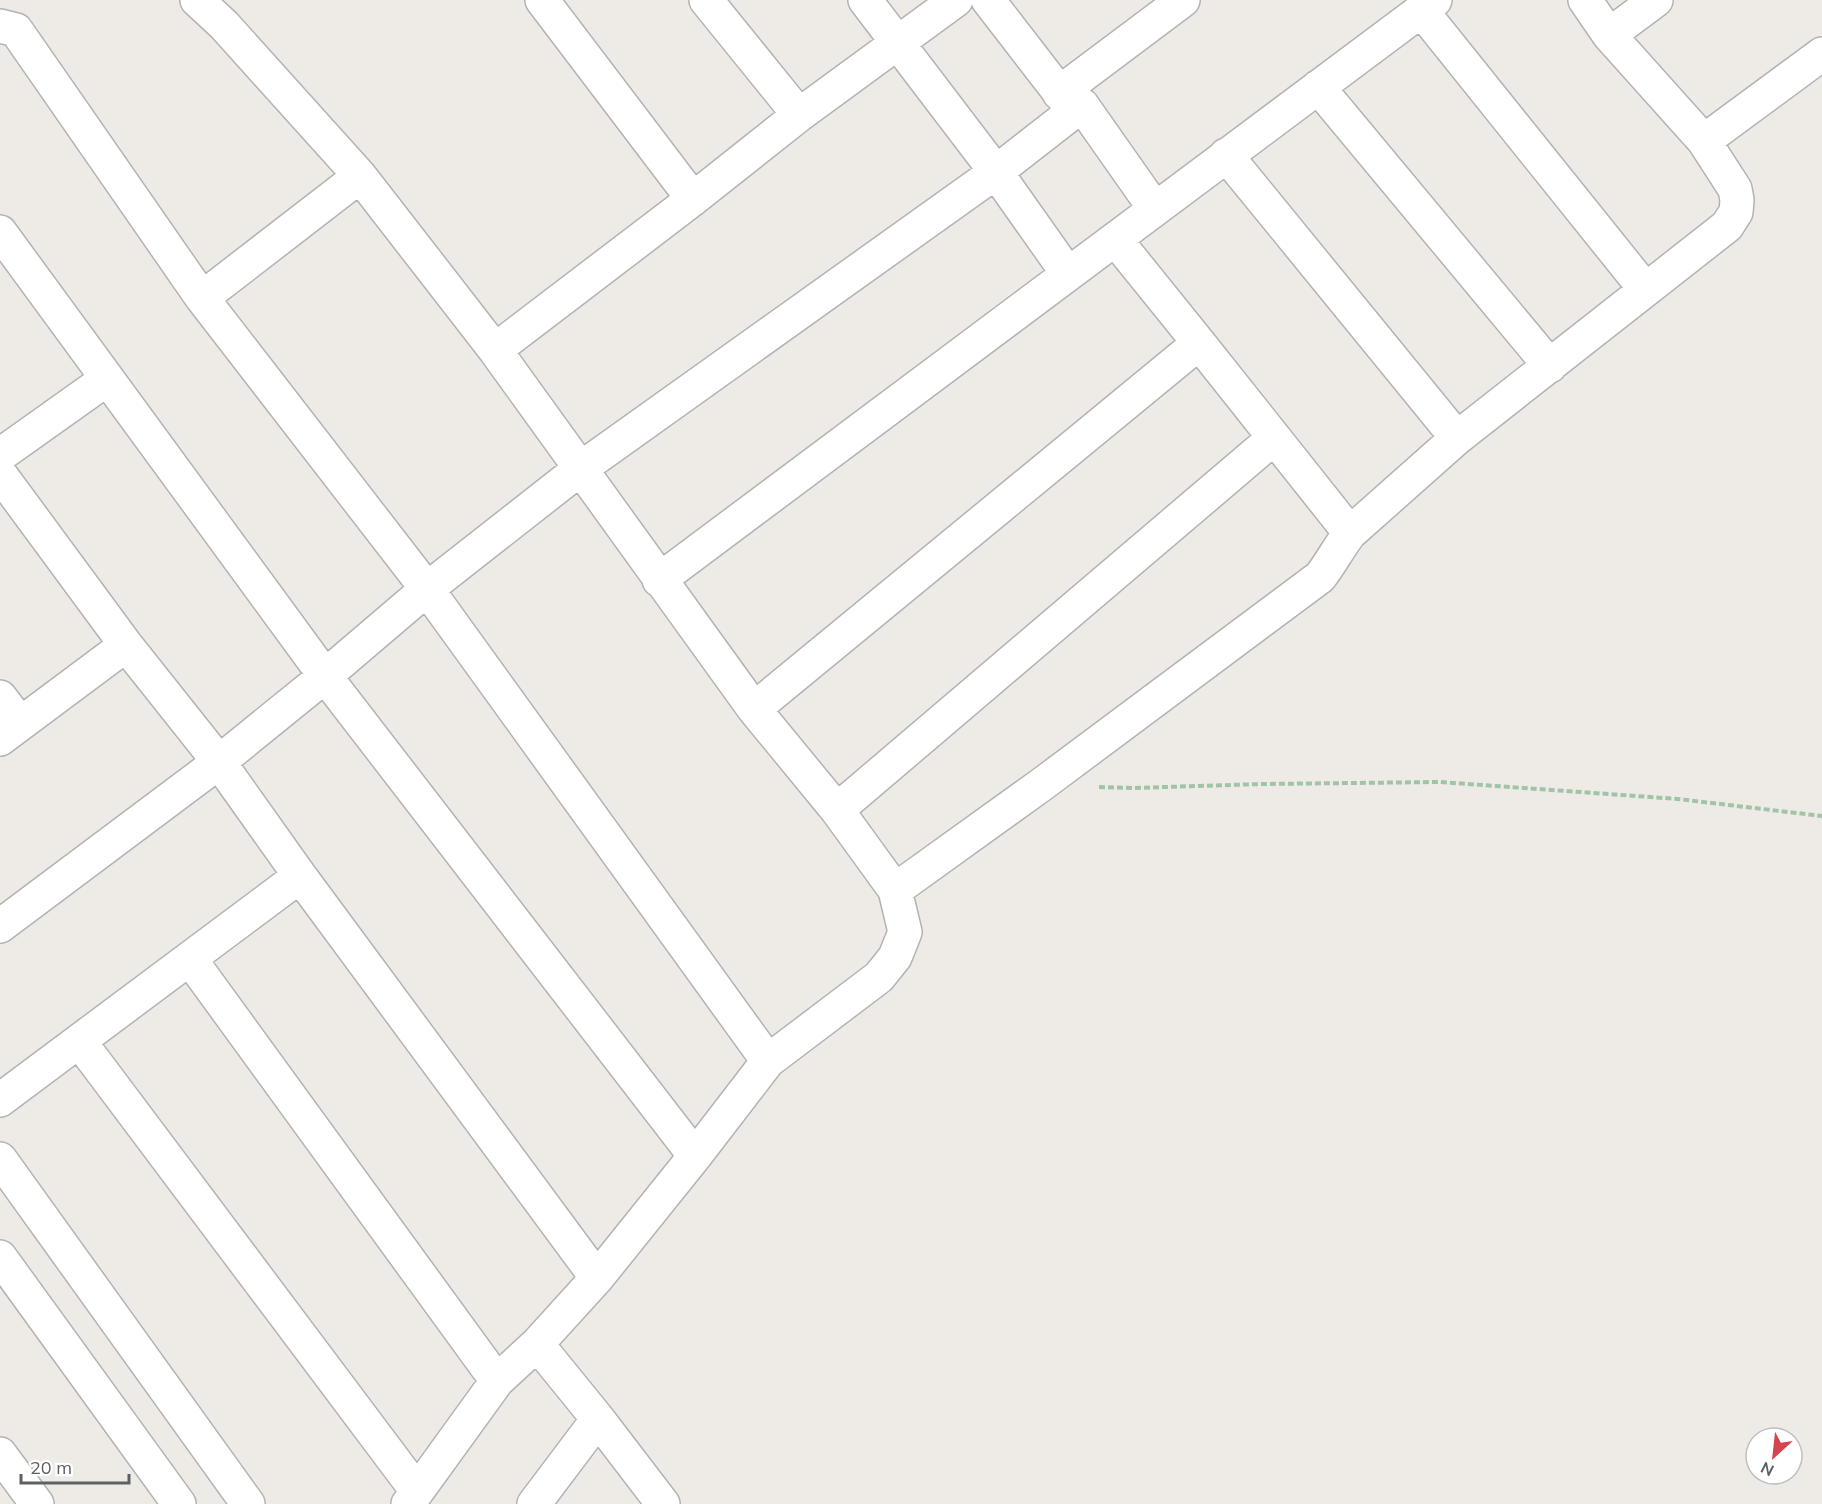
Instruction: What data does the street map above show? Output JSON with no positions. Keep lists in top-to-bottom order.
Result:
{
  "scale_bar": "20 m",
  "north": "bottom left"
}
